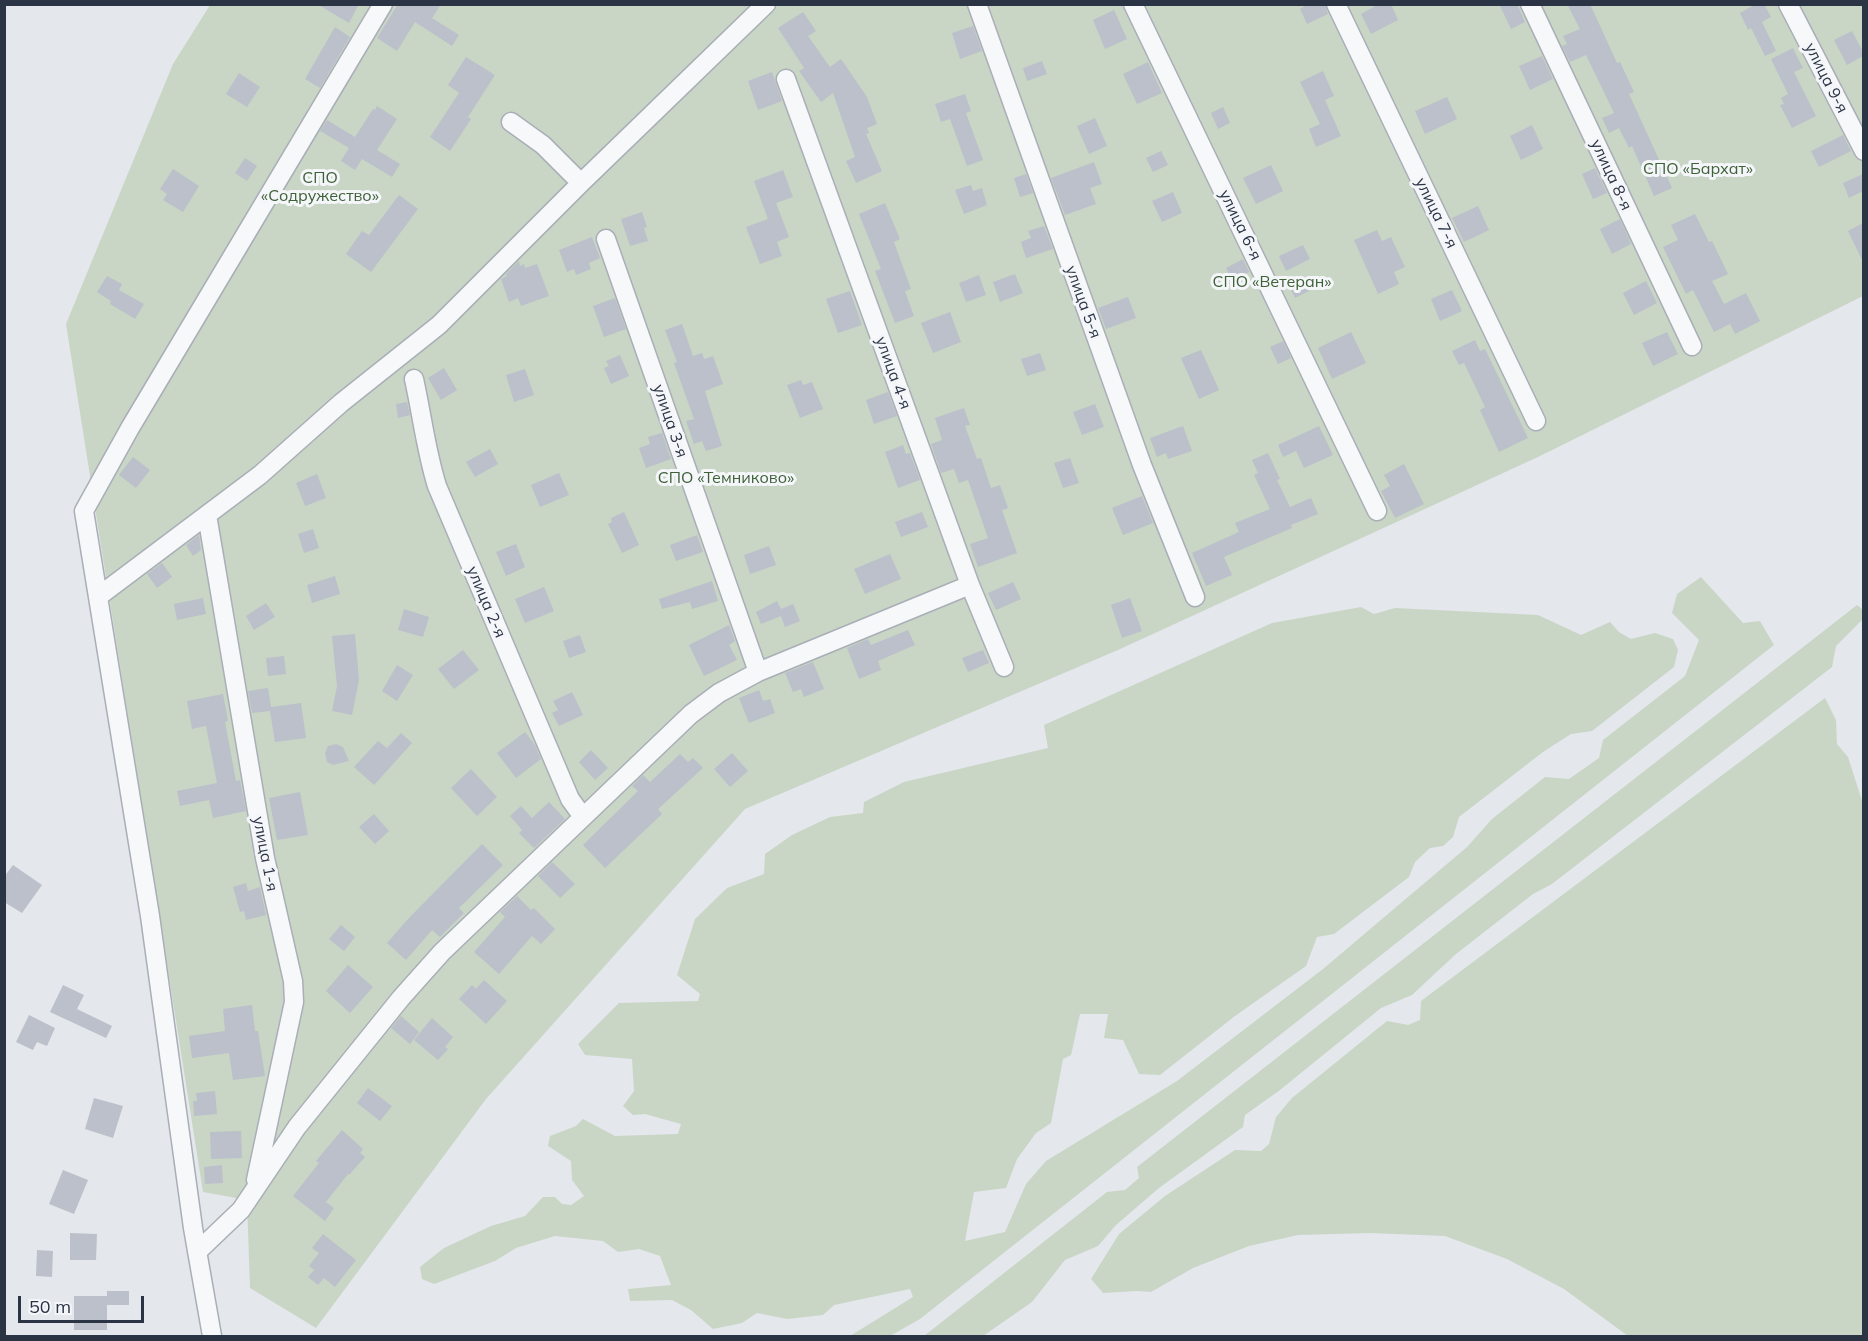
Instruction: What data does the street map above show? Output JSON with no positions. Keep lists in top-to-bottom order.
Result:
{
  "streets": {
    "street": [
      "улица 9-я",
      "улица 8-я",
      "улица 7-я",
      "улица 6-я",
      "улица 5-я",
      "улица 4-я",
      "улица 3-я",
      "улица 2-я",
      "улица 1-я"
    ]
  },
  "parks": [
    "СПО «Бархат»",
    "СПО «Содружество»",
    "СПО «Ветеран»",
    "СПО «Темниково»"
  ],
  "scale_bar": "50 m"
}
